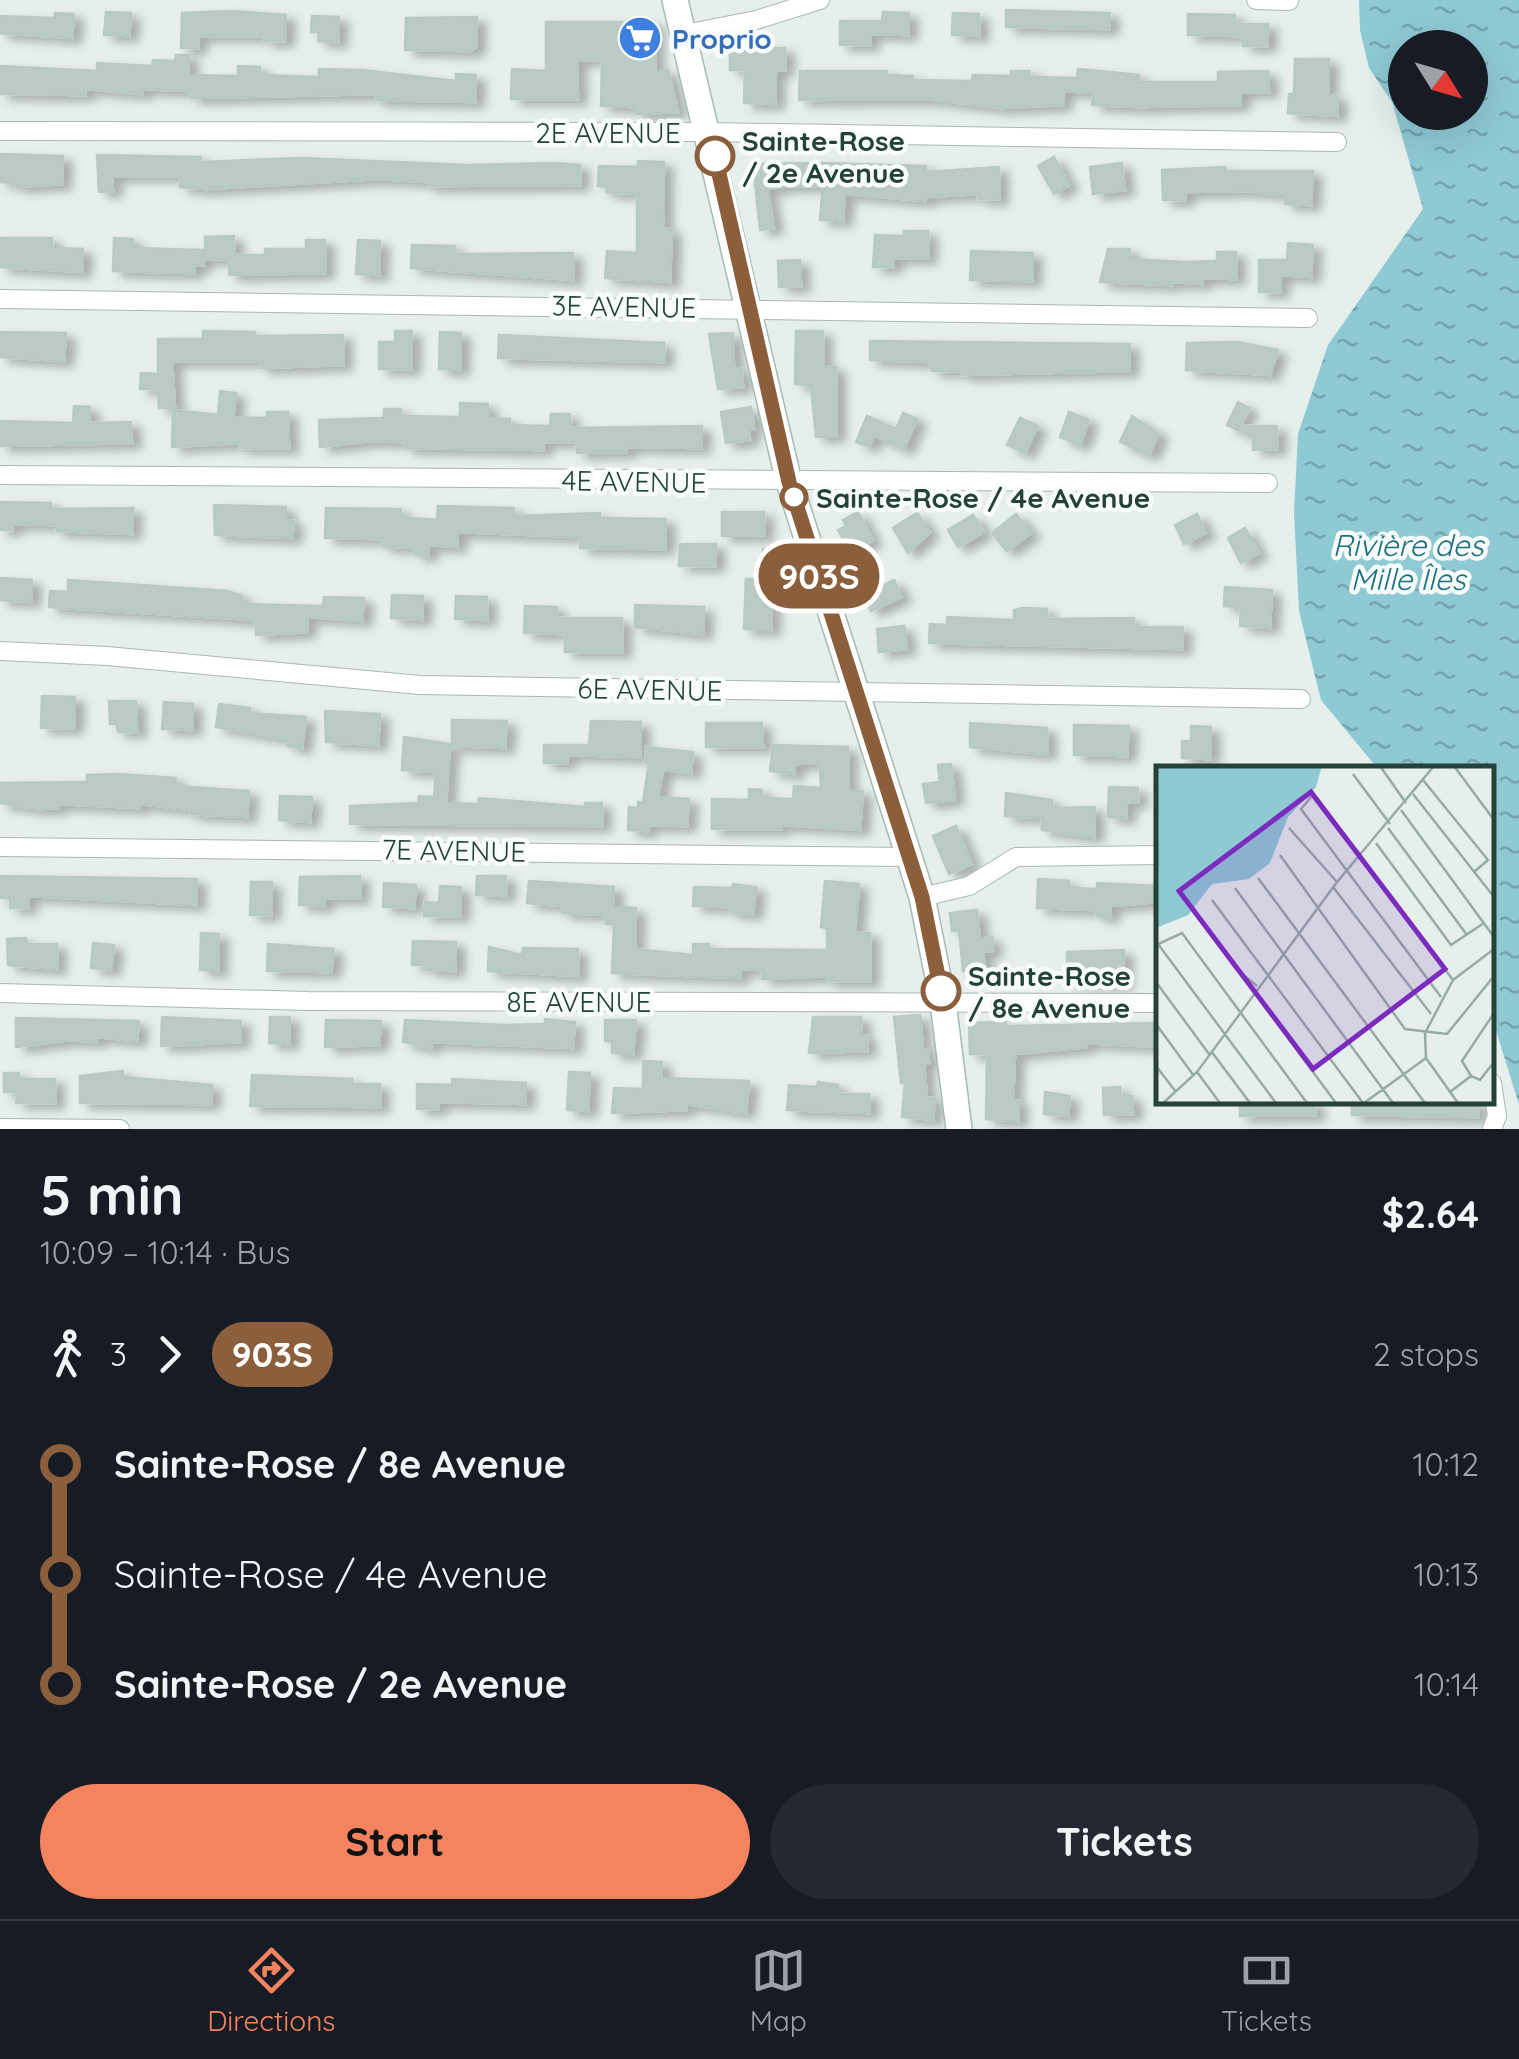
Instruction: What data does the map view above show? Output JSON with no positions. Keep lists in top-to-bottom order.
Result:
{
  "streets": {
    "street": [
      "2E AVENUE",
      "3E AVENUE",
      "4E AVENUE",
      "6E AVENUE",
      "7E AVENUE",
      "8E AVENUE"
    ]
  },
  "water": ["Rivière des Mille Îles"],
  "places": {
    "supermarket": ["Proprio"],
    "other": ["Sainte-Rose / 2e Avenue", "Sainte-Rose / 4e Avenue", "Sainte-Rose / 8e Avenue"]
  },
  "lines": ["bus line 903S"],
  "north": "bottom right",
  "page": {
    "on_map": "903S",
    "heading": ["5 min", "10:09 – 10:14 · Bus", "$2.64"],
    "legs": ["3", "903S", "2 stops"],
    "list": [
      {
        "name": "Sainte-Rose / 8e Avenue",
        "value": "10:12"
      },
      {
        "name": "Sainte-Rose / 4e Avenue",
        "value": "10:13"
      },
      {
        "name": "Sainte-Rose / 2e Avenue",
        "value": "10:14"
      }
    ],
    "buttons": ["Start", "Tickets"],
    "tabs": ["Directions", "Map", "Tickets"]
  }
}
